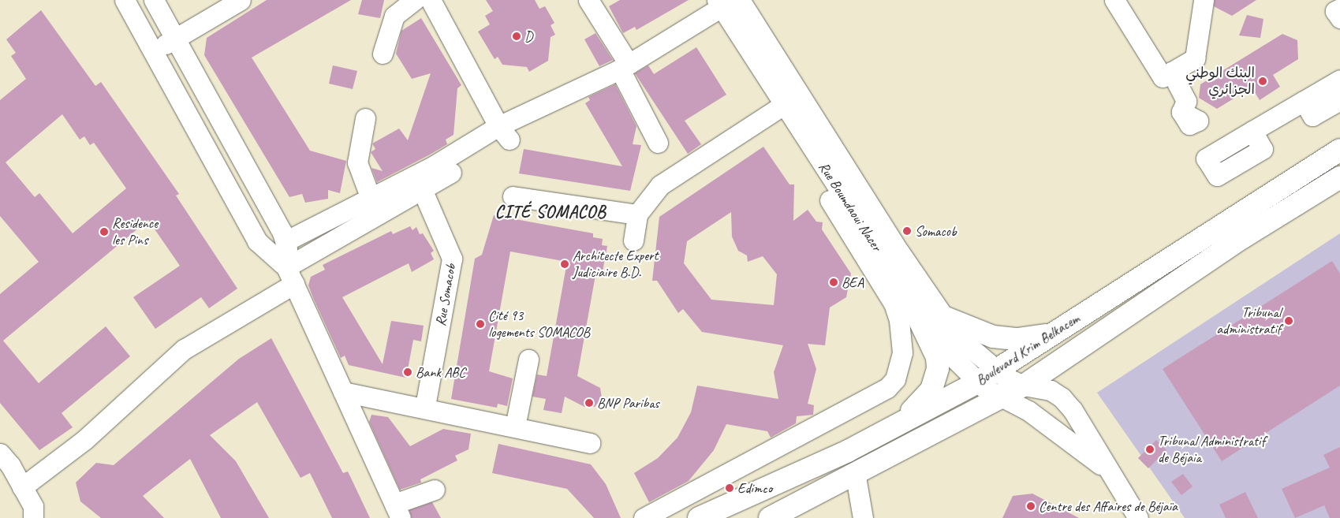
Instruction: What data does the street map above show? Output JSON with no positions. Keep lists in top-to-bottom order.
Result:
{
  "streets": {
    "main road": ["Boulevard Krim Belkacem"],
    "street": ["Rue Boumdaoui Nacer", "Rue Somacob"]
  },
  "crossings": [
    ["Rue Boumdaoui Nacer", "Boulevard Krim Belkacem"]
  ],
  "districts": ["CITÉ SOMACOB"],
  "places": [
    "D",
    "البنك الوطني الجزائري",
    "Somacob",
    "Residence les Pins",
    "Architecte Expert Judiciaire B.D.",
    "BEA",
    "Tribunal administratif",
    "Cité 93 logements SOMACOB",
    "Bank ABC",
    "BNP Paribas",
    "Tribunal Administratif de Béjaia",
    "Edimco",
    "Centre des Affaires de Béjaïa"
  ]
}
